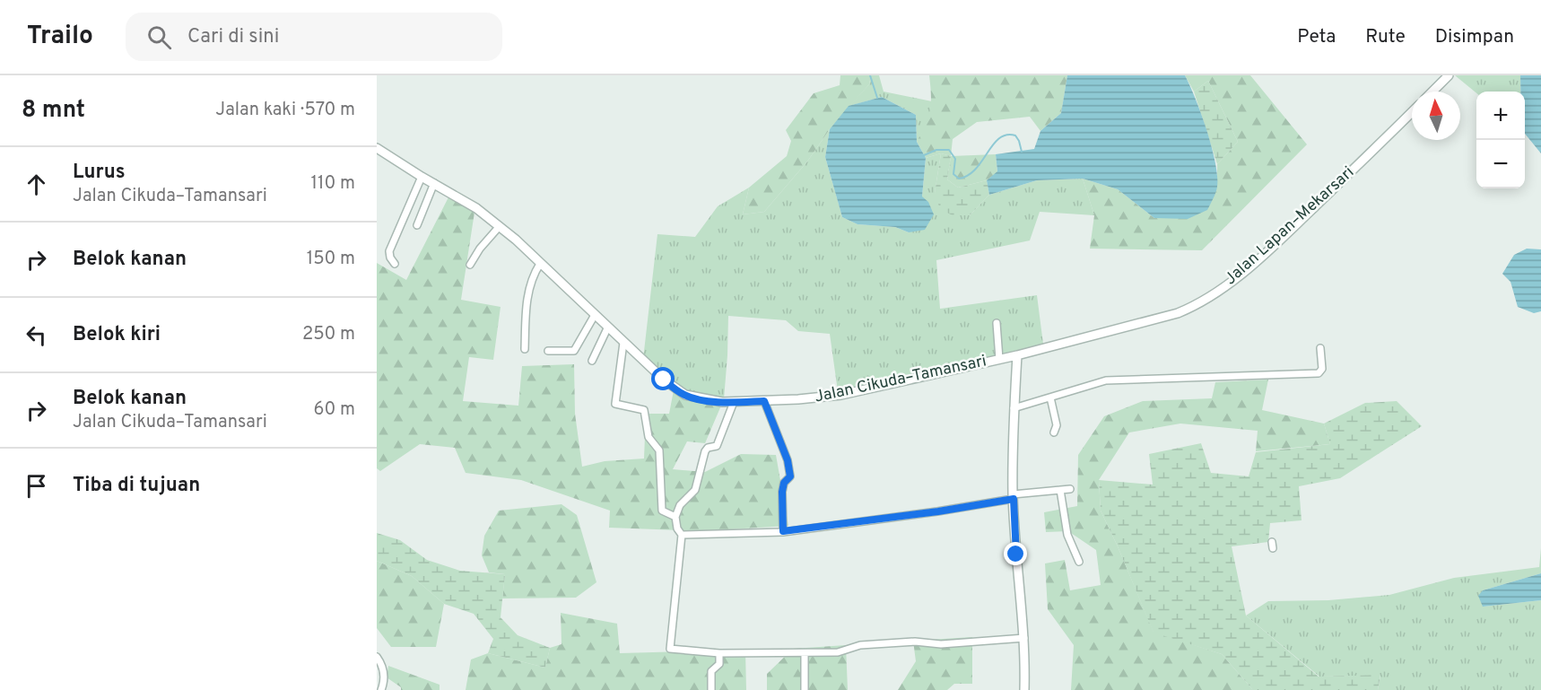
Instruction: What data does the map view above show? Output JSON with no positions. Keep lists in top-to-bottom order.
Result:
{
  "streets": {
    "street": ["Jalan Lapan–Mekarsari", "Jalan Cikuda–Tamansari"]
  },
  "crossings": [
    ["Jalan Lapan–Mekarsari", "Jalan Cikuda–Tamansari"]
  ],
  "north": "top",
  "page": {
    "header": "Trailo",
    "search": "Cari di sini",
    "nav": ["Peta", "Rute", "Disimpan"],
    "heading": ["8 mnt", "Jalan kaki · 570 m"],
    "map_buttons": ["+", "−"],
    "list": [
      ["Lurus", "Jalan Cikuda–Tamansari", "110 m"],
      ["Belok kanan", "150 m"],
      ["Belok kiri", "250 m"],
      ["Belok kanan", "Jalan Cikuda–Tamansari", "60 m"],
      "Tiba di tujuan"
    ]
  }
}
